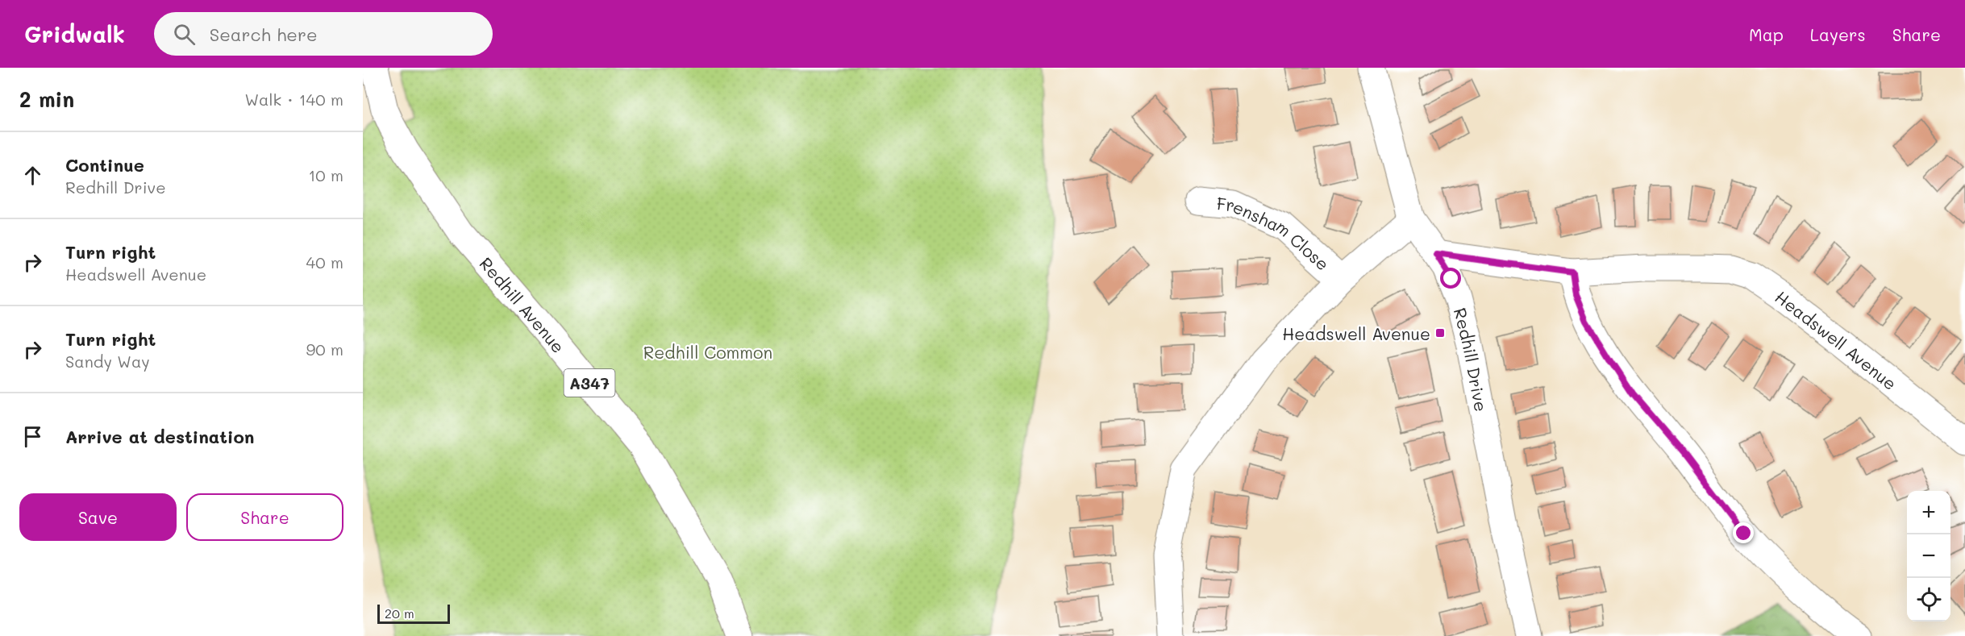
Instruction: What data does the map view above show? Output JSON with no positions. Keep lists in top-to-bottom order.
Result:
{
  "streets": {
    "street": [
      "Frensham Close",
      "Redhill Avenue",
      "Headswell Avenue",
      "Redhill Drive",
      "A347"
    ]
  },
  "crossings": [
    ["Headswell Avenue", "Redhill Drive"]
  ],
  "parks": ["Redhill Common"],
  "places": {
    "transit": ["Headswell Avenue"]
  },
  "scale_bar": "20 m",
  "page": {
    "header": "Gridwalk",
    "search": "Search here",
    "nav": ["Map", "Layers", "Share"],
    "heading": ["2 min", "Walk · 140 m"],
    "list": [
      ["Continue", "Redhill Drive", "10 m"],
      ["Turn right", "Headswell Avenue", "40 m"],
      ["Turn right", "Sandy Way", "90 m"],
      "Arrive at destination"
    ],
    "buttons": ["Save", "Share"],
    "map_buttons": ["+", "−"],
    "scale": "20 m"
  }
}
